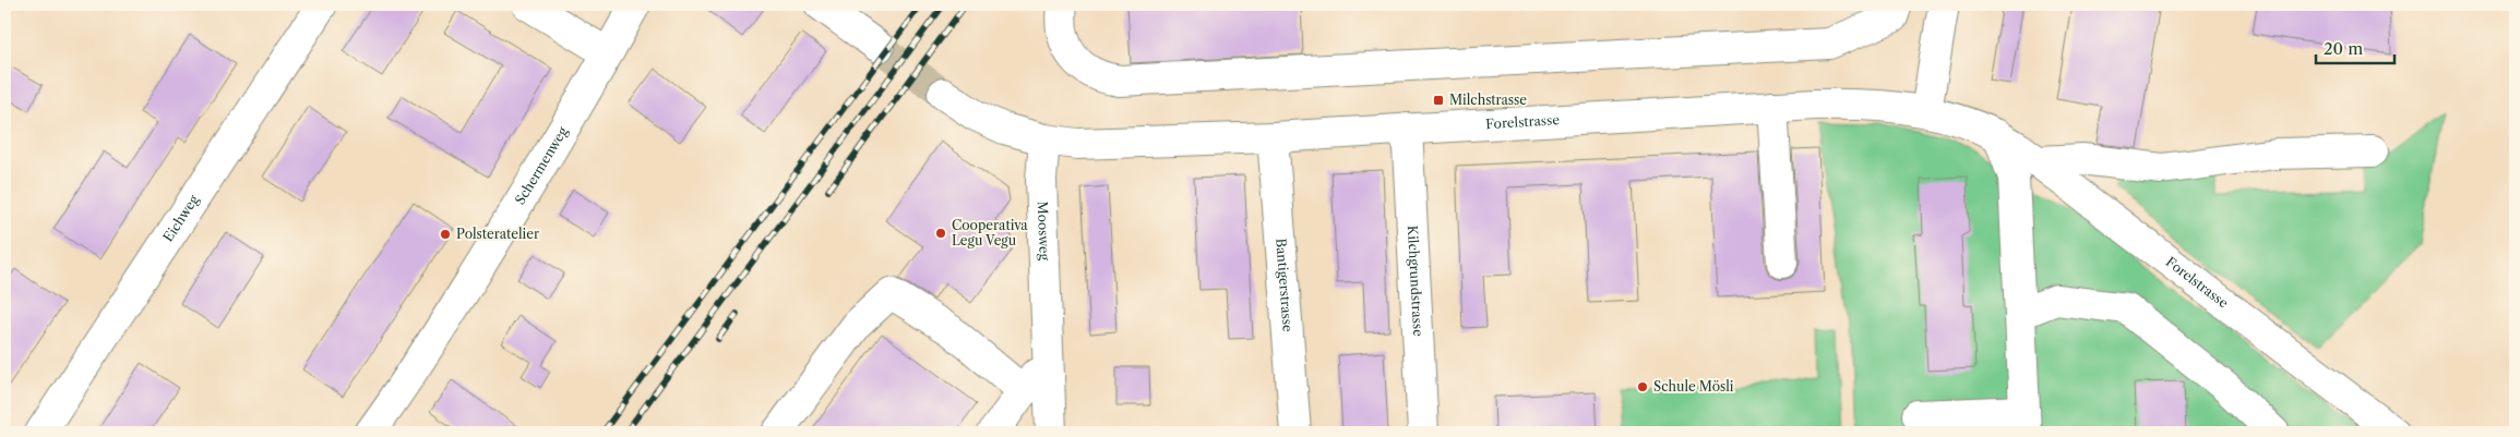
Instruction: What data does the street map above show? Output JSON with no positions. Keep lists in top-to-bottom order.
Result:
{
  "streets": {
    "street": [
      "Forelstrasse",
      "Schermenweg",
      "Eichweg",
      "Moosweg",
      "Kilchgrundstrasse",
      "Bantigerstrasse"
    ]
  },
  "crossings": [
    ["Forelstrasse", "Moosweg"],
    ["Forelstrasse", "Kilchgrundstrasse"],
    ["Forelstrasse", "Bantigerstrasse"]
  ],
  "places": {
    "transit": ["Milchstrasse"],
    "other": ["Cooperativa Legu Vegu", "Polsteratelier", "Schule Mösli"]
  },
  "scale_bar": "20 m"
}
